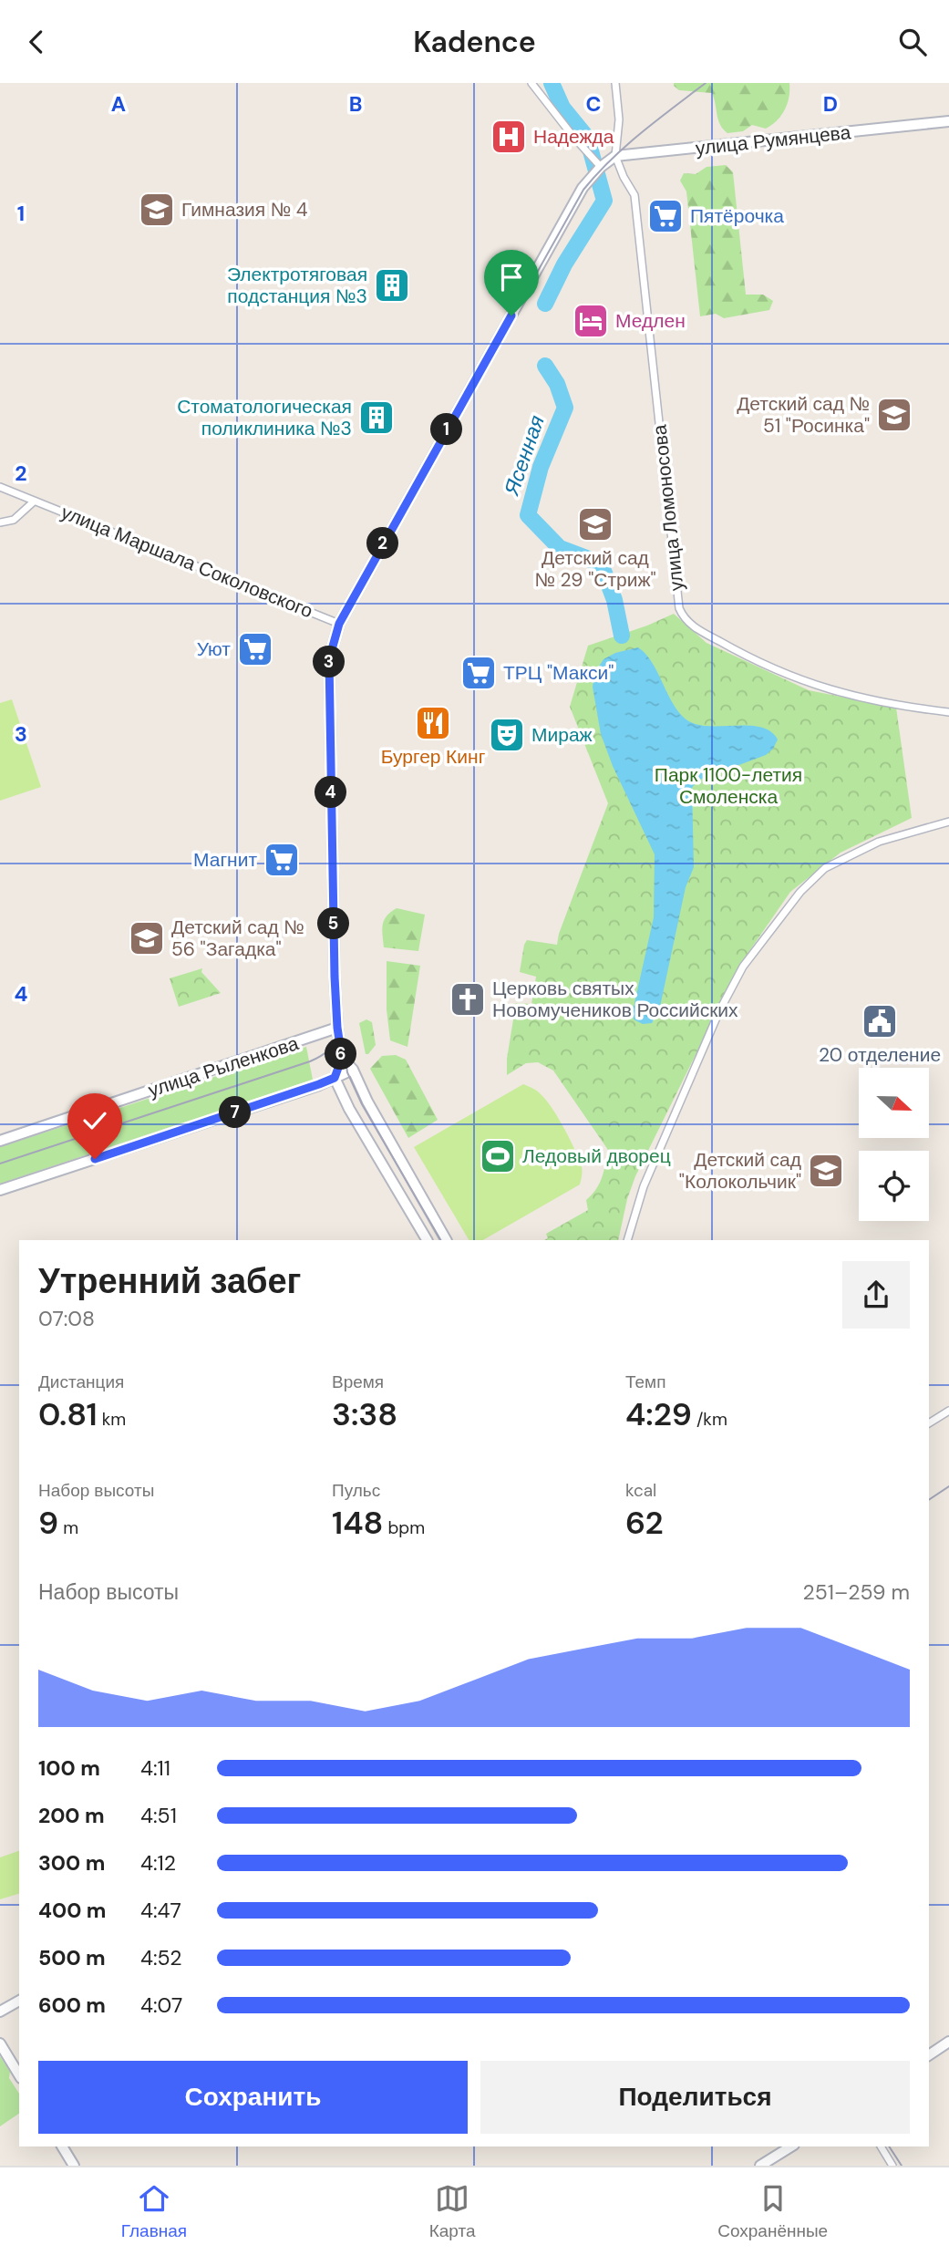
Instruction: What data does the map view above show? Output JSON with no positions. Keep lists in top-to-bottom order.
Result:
{
  "streets": {
    "main road": ["улица Румянцева", "улица Рыленкова"],
    "street": ["улица Ломоносова", "улица Маршала Соколовского"]
  },
  "crossings": [
    ["улица Румянцева", "улица Ломоносова"],
    ["улица Румянцева", "улица Маршала Соколовского"],
    ["улица Румянцева", "улица Рыленкова"]
  ],
  "water": ["Ясенная"],
  "parks": ["Парк 1100-летия Смоленска"],
  "places": {
    "hospital": ["Надежда"],
    "school or university": [
      "Гимназия № 4",
      "Детский сад № 51 \"Росинка\"",
      "Детский сад № 29 \"Стриж\"",
      "Детский сад № 56 \"Загадка\"",
      "Детский сад \"Колокольчик\""
    ],
    "supermarket": [
      "Пятёрочка",
      "Уют",
      "ТРЦ \"Макси\"",
      "Магнит"
    ],
    "building": ["Электротяговая подстанция №3", "Стоматологическая поликлиника №3"],
    "hotel": ["Медлен"],
    "restaurant": ["Бургер Кинг"],
    "theatre": ["Мираж"],
    "church": ["Церковь святых Новомучеников Российских"],
    "public building": ["20 отделение"],
    "sports": ["Ледовый дворец"]
  },
  "north": "right",
  "page": {
    "header": "Kadence",
    "pins": [
      "1",
      "2",
      "3",
      "4",
      "5",
      "6",
      "7"
    ],
    "heading": ["Утренний забег", "07:08"],
    "stats": [
      ["Дистанция", "0.81 km"],
      ["Время", "3:38"],
      ["Темп", "4:29 /km"],
      ["Набор высоты", "9 m"],
      ["Пульс", "148 bpm"],
      ["kcal", "62"]
    ],
    "chart": ["Набор высоты", "251–259 m"],
    "list": [
      {
        "name": "100 m",
        "note": "4:11"
      },
      {
        "name": "200 m",
        "note": "4:51"
      },
      {
        "name": "300 m",
        "note": "4:12"
      },
      {
        "name": "400 m",
        "note": "4:47"
      },
      {
        "name": "500 m",
        "note": "4:52"
      },
      {
        "name": "600 m",
        "note": "4:07"
      }
    ],
    "buttons": ["Сохранить", "Поделиться"],
    "tabs": ["Главная", "Карта", "Сохранённые"]
  },
  "grid": {
    "columns": [
      "A",
      "B",
      "C",
      "D"
    ],
    "rows": [
      "1",
      "2",
      "3",
      "4"
    ]
  }
}
